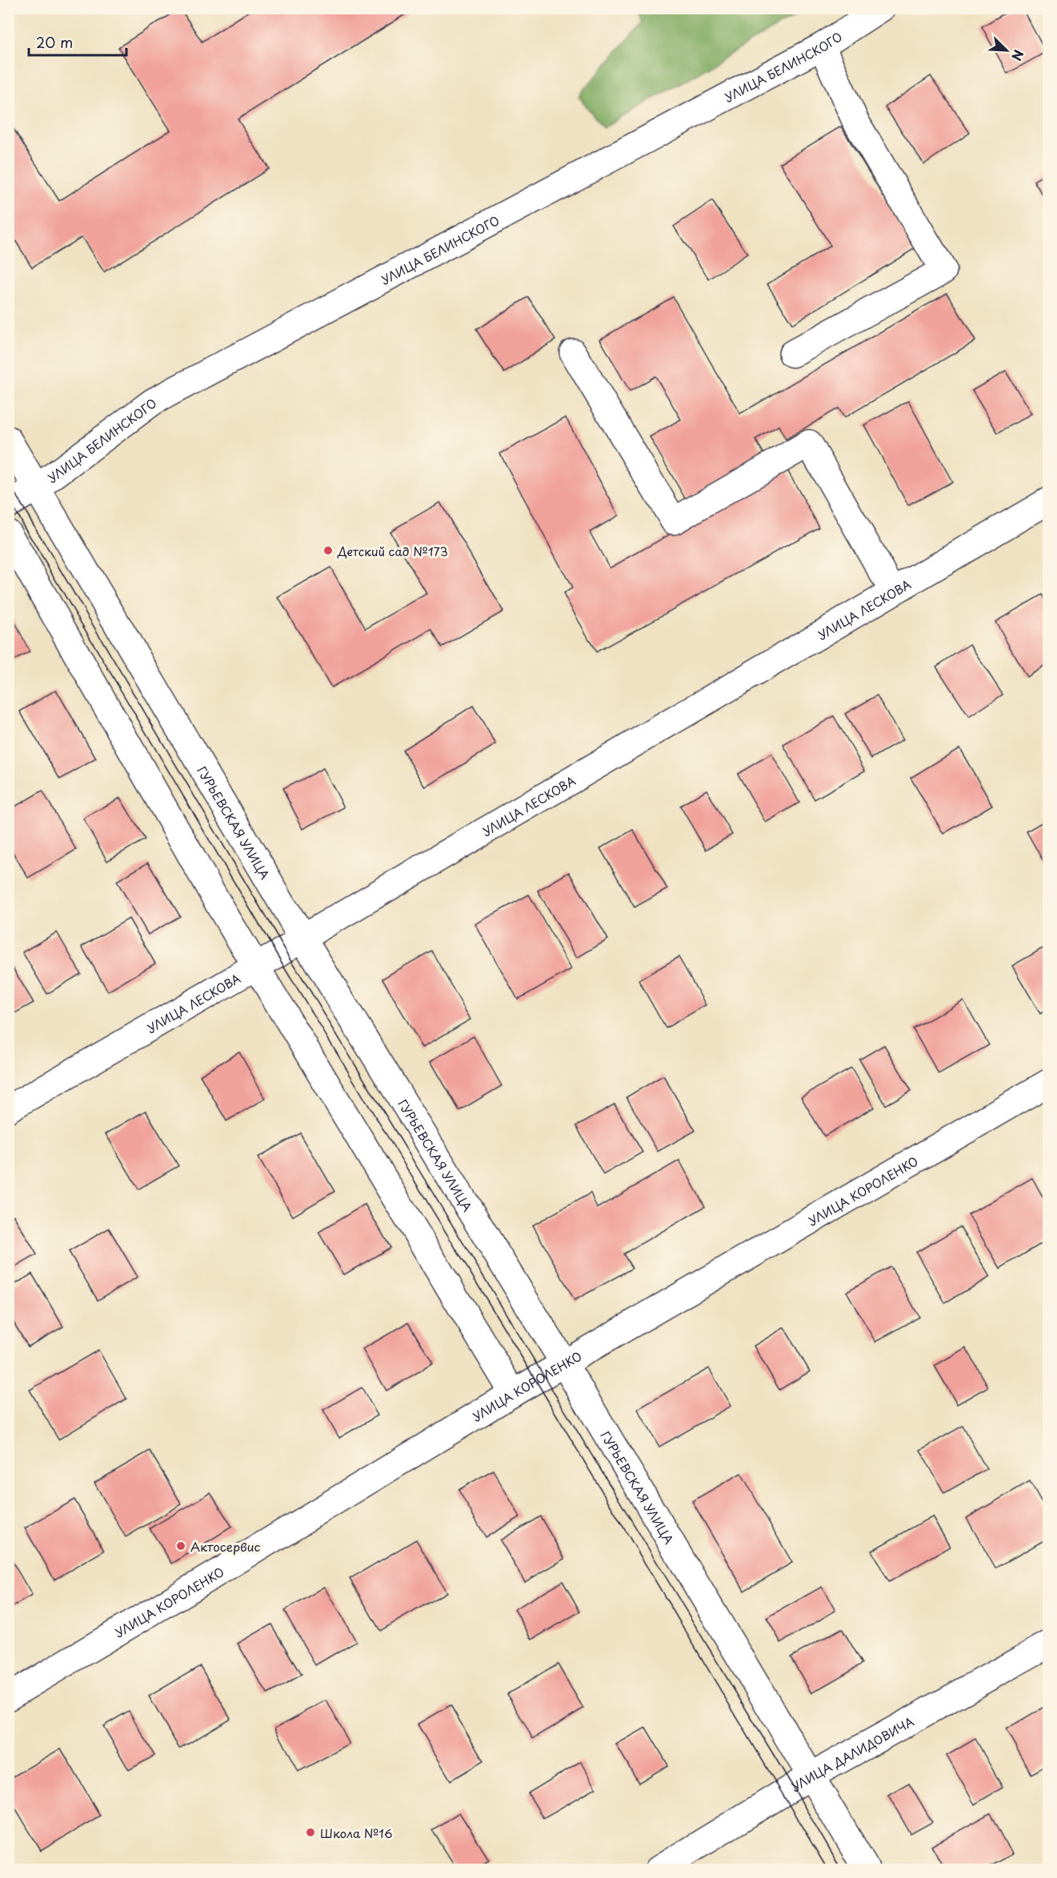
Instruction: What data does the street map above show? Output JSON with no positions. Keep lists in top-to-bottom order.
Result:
{
  "streets": {
    "street": [
      "УЛИЦА БЕЛИНСКОГО",
      "УЛИЦА ЛЕСКОВА",
      "ГУРЬЕВСКАЯ УЛИЦА",
      "УЛИЦА КОРОЛЕНКО",
      "УЛИЦА ДАЛИДОВИЧА"
    ]
  },
  "crossings": [
    ["УЛИЦА БЕЛИНСКОГО", "ГУРЬЕВСКАЯ УЛИЦА"],
    ["УЛИЦА ЛЕСКОВА", "ГУРЬЕВСКАЯ УЛИЦА"],
    ["ГУРЬЕВСКАЯ УЛИЦА", "УЛИЦА КОРОЛЕНКО"],
    ["ГУРЬЕВСКАЯ УЛИЦА", "УЛИЦА ДАЛИДОВИЧА"]
  ],
  "places": ["Детский сад №173", "Актосервис", "Школа №16"],
  "scale_bar": "20 m",
  "north": "bottom right"
}
